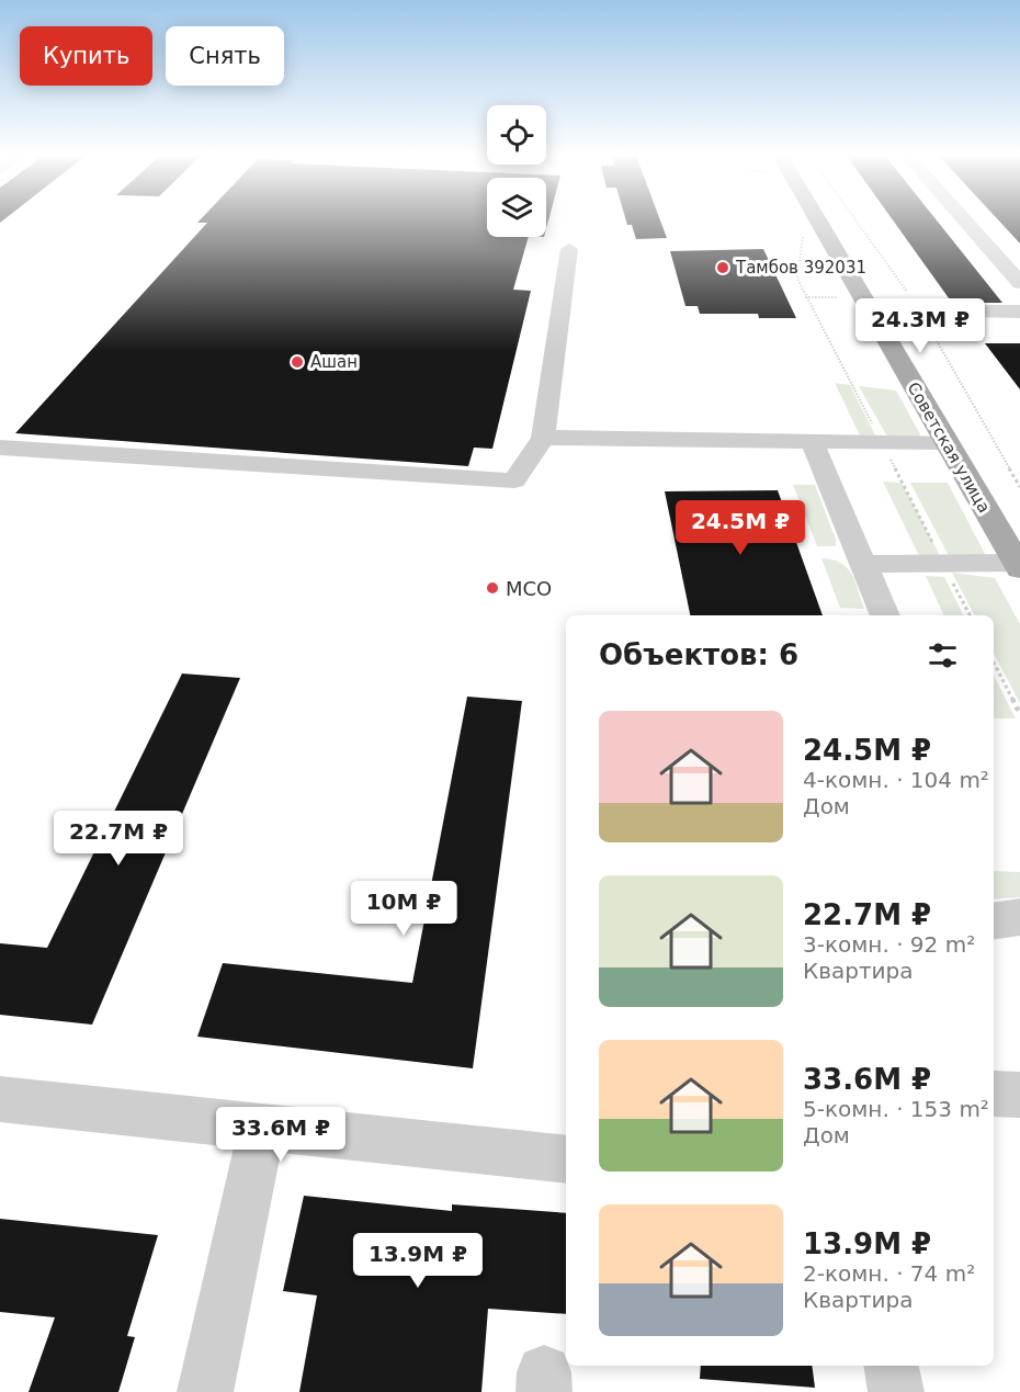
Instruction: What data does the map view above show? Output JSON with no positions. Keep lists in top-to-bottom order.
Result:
{
  "streets": {
    "main road": ["Советская улица"]
  },
  "places": ["Тамбов 392031", "Ашан", "МСО"],
  "page": {
    "chip": ["Купить", "Снять"],
    "price": [
      "24.3M ₽",
      "24.5M ₽",
      "22.7M ₽",
      "10M ₽",
      "33.6M ₽",
      "13.9M ₽"
    ],
    "heading": "Объектов: 6",
    "list": [
      {
        "name": "24.5M ₽",
        "note": "4-комн. · 104 m² · Дом"
      },
      {
        "name": "22.7M ₽",
        "note": "3-комн. · 92 m² · Квартира"
      },
      {
        "name": "33.6M ₽",
        "note": "5-комн. · 153 m² · Дом"
      },
      {
        "name": "13.9M ₽",
        "note": "2-комн. · 74 m² · Квартира"
      }
    ]
  }
}
